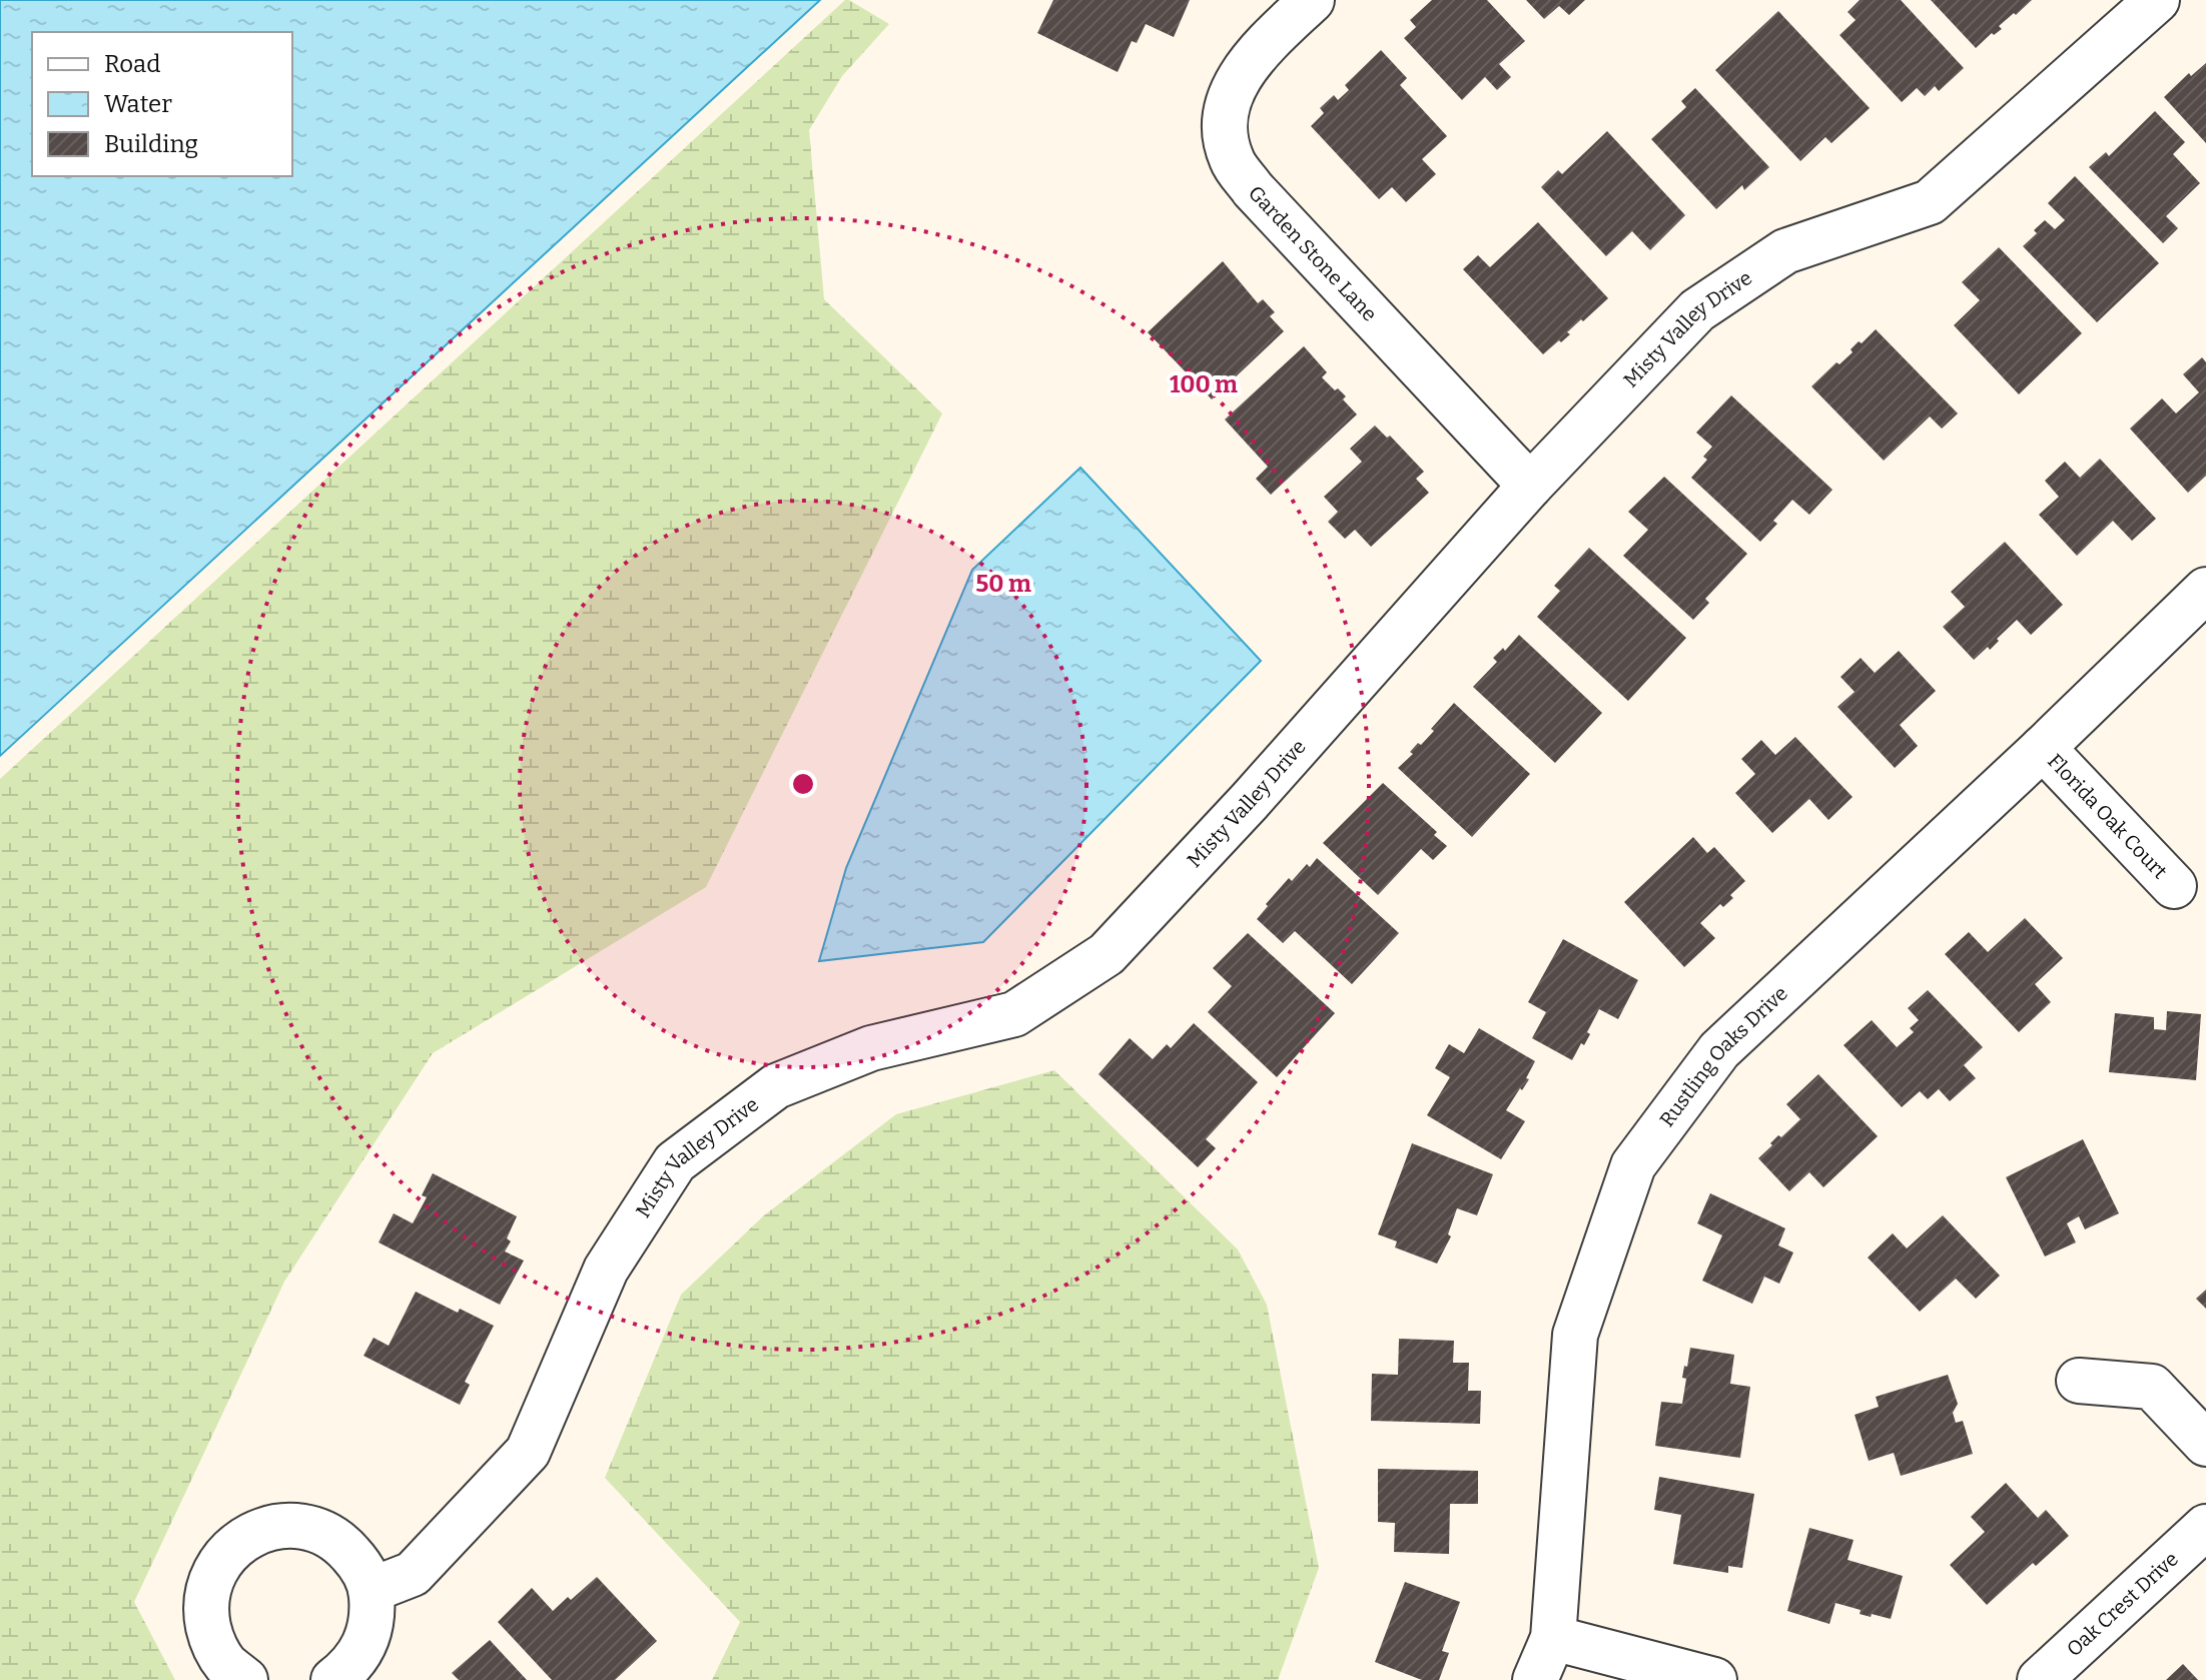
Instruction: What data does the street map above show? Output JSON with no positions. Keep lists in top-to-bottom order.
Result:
{
  "streets": {
    "street": [
      "Garden Stone Lane",
      "Misty Valley Drive",
      "Florida Oak Court",
      "Rustling Oaks Drive",
      "Oak Crest Drive"
    ]
  },
  "crossings": [
    ["Garden Stone Lane", "Misty Valley Drive"],
    ["Florida Oak Court", "Rustling Oaks Drive"]
  ],
  "legend": ["Road", "Water", "Building"],
  "rings": ["100 m", "50 m"]
}
